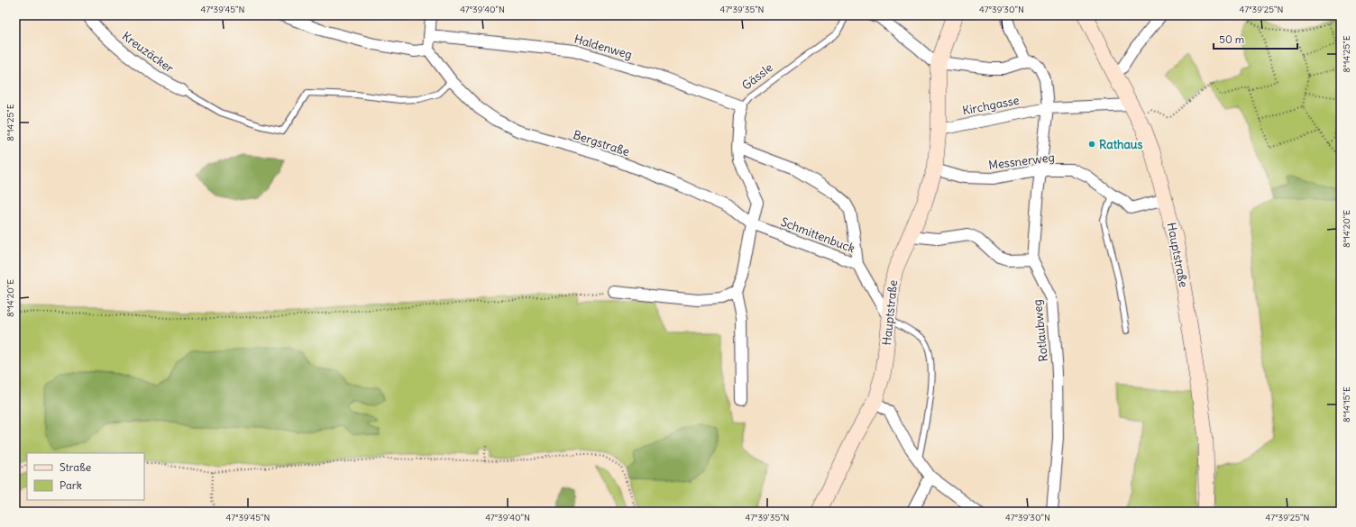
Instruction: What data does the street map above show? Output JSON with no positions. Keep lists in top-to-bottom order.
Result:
{
  "streets": {
    "street": [
      "Haldenweg",
      "Kreuzäcker",
      "Gässle",
      "Kirchgasse",
      "Bergstraße",
      "Messnerweg",
      "Schmittenbuck",
      "Hauptstraße",
      "Rotlaubweg"
    ]
  },
  "crossings": [
    ["Haldenweg", "Gässle"],
    ["Gässle", "Bergstraße"],
    ["Gässle", "Schmittenbuck"],
    ["Kirchgasse", "Hauptstraße"],
    ["Bergstraße", "Schmittenbuck"],
    ["Messnerweg", "Hauptstraße"],
    ["Schmittenbuck", "Hauptstraße"]
  ],
  "places": ["Rathaus"],
  "legend": ["Straße", "Park"],
  "scale_bar": "50 m",
  "coordinates": [
    "47°39'45\"N",
    "47°39'40\"N",
    "47°39'35\"N",
    "47°39'30\"N",
    "47°39'25\"N",
    "8°14'25\"E",
    "8°14'20\"E",
    "8°14'15\"E"
  ]
}
